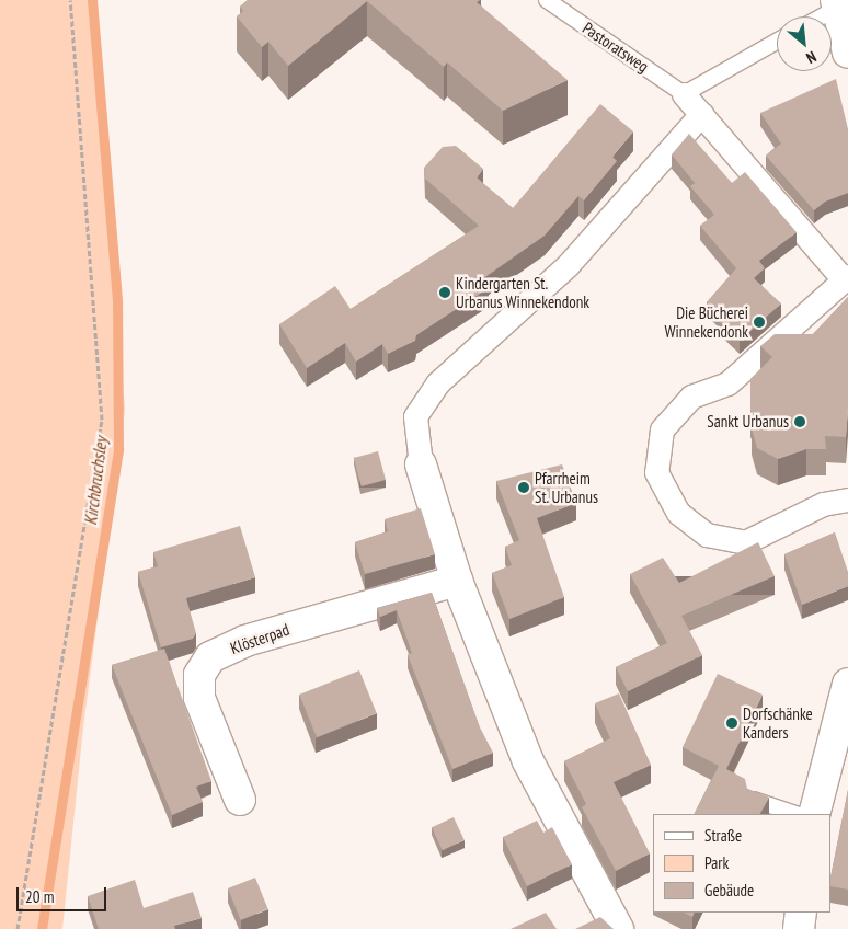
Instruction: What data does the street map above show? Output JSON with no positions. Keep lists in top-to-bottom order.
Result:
{
  "streets": {
    "street": ["Klösterpad"],
    "lane": ["Pastoratsweg"]
  },
  "water": ["Kirchbruchsley"],
  "places": [
    "Kindergarten St. Urbanus Winnekendonk",
    "Die Bücherei Winnekendonk",
    "Sankt Urbanus",
    "Pfarrheim St. Urbanus",
    "Dorfschänke Kanders"
  ],
  "legend": ["Straße", "Park", "Gebäude"],
  "scale_bar": "20 m",
  "north": "bottom right"
}
